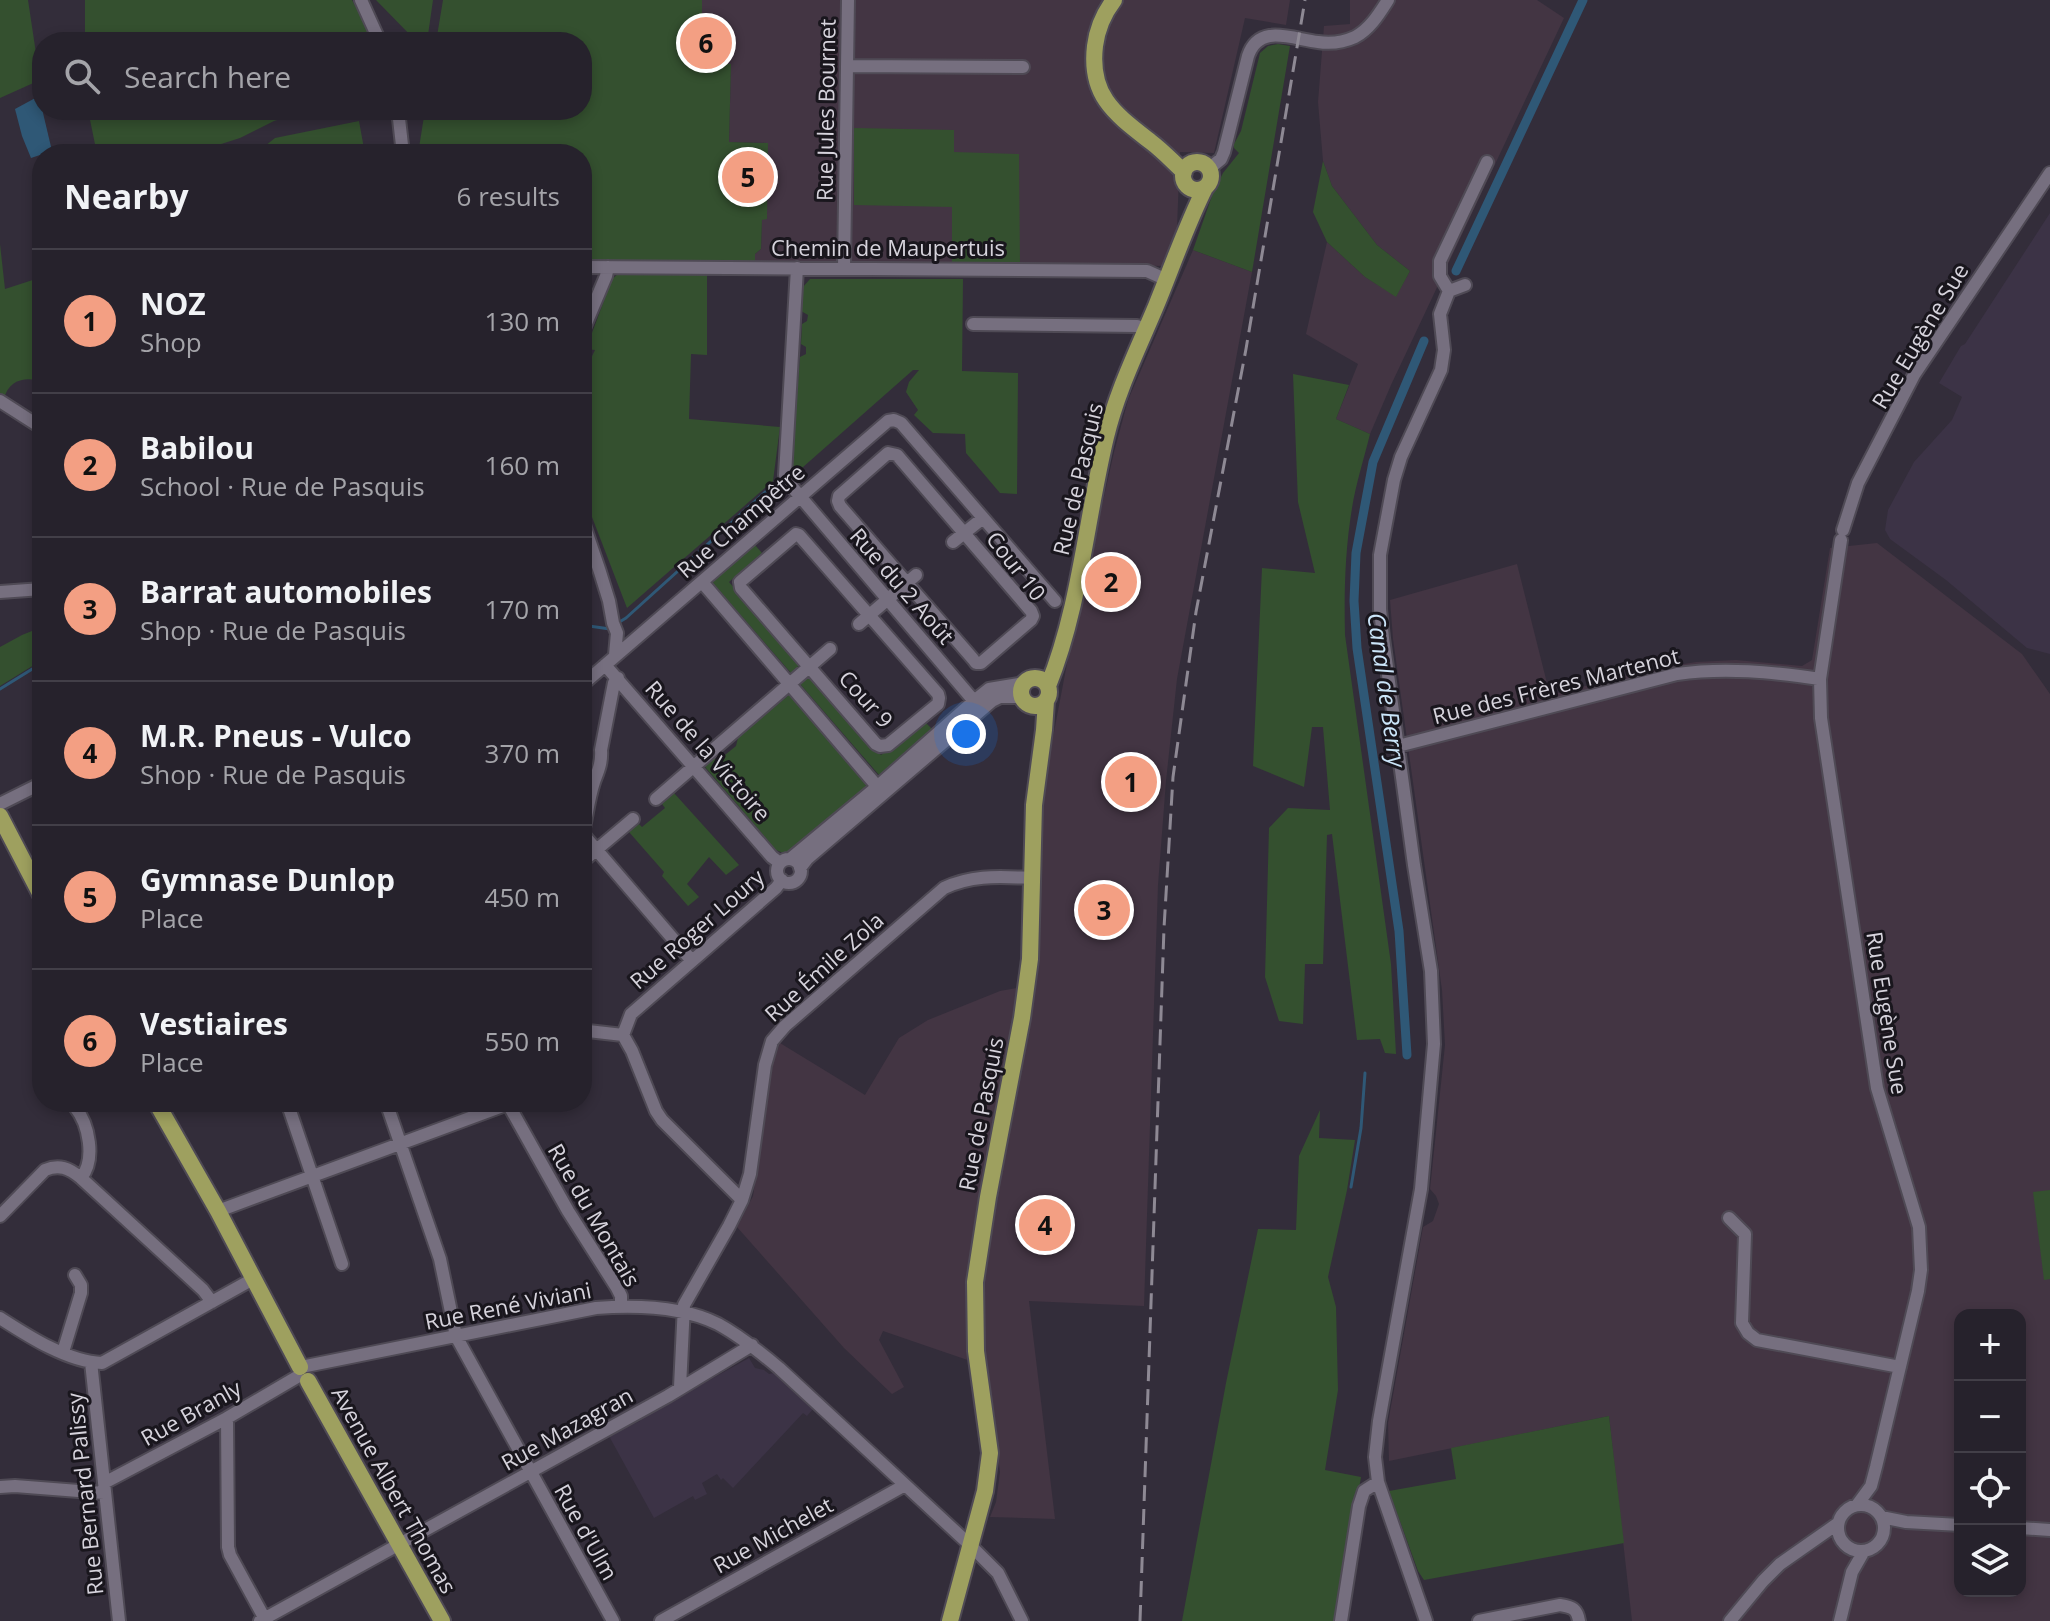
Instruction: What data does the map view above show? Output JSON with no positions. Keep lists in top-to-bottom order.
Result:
{
  "streets": {
    "main road": ["Rue de Pasquis", "Avenue Albert Thomas"],
    "street": [
      "Rue Jules Bournet",
      "Chemin de Maupertuis",
      "Rue Eugène Sue",
      "Rue Champêtre",
      "Cour 10",
      "Rue du 2 Août",
      "Rue des Frères Martenot",
      "Cour 9",
      "Rue de la Victoire",
      "Rue Roger Loury",
      "Rue Émile Zola",
      "Rue du Montais",
      "Rue René Viviani",
      "Rue Branly",
      "Rue Mazagran",
      "Rue Bernard Palissy",
      "Rue d'Ulm",
      "Rue Michelet"
    ]
  },
  "crossings": [
    ["Rue Jules Bournet", "Chemin de Maupertuis"],
    ["Chemin de Maupertuis", "Rue de Pasquis"],
    ["Rue Eugène Sue", "Rue des Frères Martenot"],
    ["Rue de Pasquis", "Rue Roger Loury"],
    ["Rue de Pasquis", "Rue Émile Zola"],
    ["Rue de Pasquis", "Rue René Viviani"],
    ["Rue Champêtre", "Rue du 2 Août"],
    ["Rue Champêtre", "Rue de la Victoire"],
    ["Rue du 2 Août", "Rue Roger Loury"],
    ["Rue de la Victoire", "Rue Roger Loury"],
    ["Rue Émile Zola", "Rue René Viviani"],
    ["Rue du Montais", "Rue René Viviani"],
    ["Rue René Viviani", "Rue Branly"],
    ["Rue René Viviani", "Rue Mazagran"],
    ["Rue René Viviani", "Avenue Albert Thomas"],
    ["Rue René Viviani", "Rue d'Ulm"],
    ["Rue René Viviani", "Rue Michelet"],
    ["Rue Branly", "Avenue Albert Thomas"],
    ["Rue Branly", "Rue Bernard Palissy"],
    ["Rue Mazagran", "Avenue Albert Thomas"],
    ["Rue Mazagran", "Rue d'Ulm"]
  ],
  "water": ["Canal de Berry"],
  "page": {
    "pins": [
      "6",
      "5",
      "2",
      "1",
      "3",
      "4"
    ],
    "search": "Search here",
    "heading": ["Nearby", "6 results"],
    "list": [
      {
        "mark": "1",
        "name": "NOZ",
        "note": "Shop",
        "value": "130 m"
      },
      {
        "mark": "2",
        "name": "Babilou",
        "note": "School · Rue de Pasquis",
        "value": "160 m"
      },
      {
        "mark": "3",
        "name": "Barrat automobiles",
        "note": "Shop · Rue de Pasquis",
        "value": "170 m"
      },
      {
        "mark": "4",
        "name": "M.R. Pneus - Vulco",
        "note": "Shop · Rue de Pasquis",
        "value": "370 m"
      },
      {
        "mark": "5",
        "name": "Gymnase Dunlop",
        "note": "Place",
        "value": "450 m"
      },
      {
        "mark": "6",
        "name": "Vestiaires",
        "note": "Place",
        "value": "550 m"
      }
    ],
    "map_buttons": ["+", "−"]
  }
}
